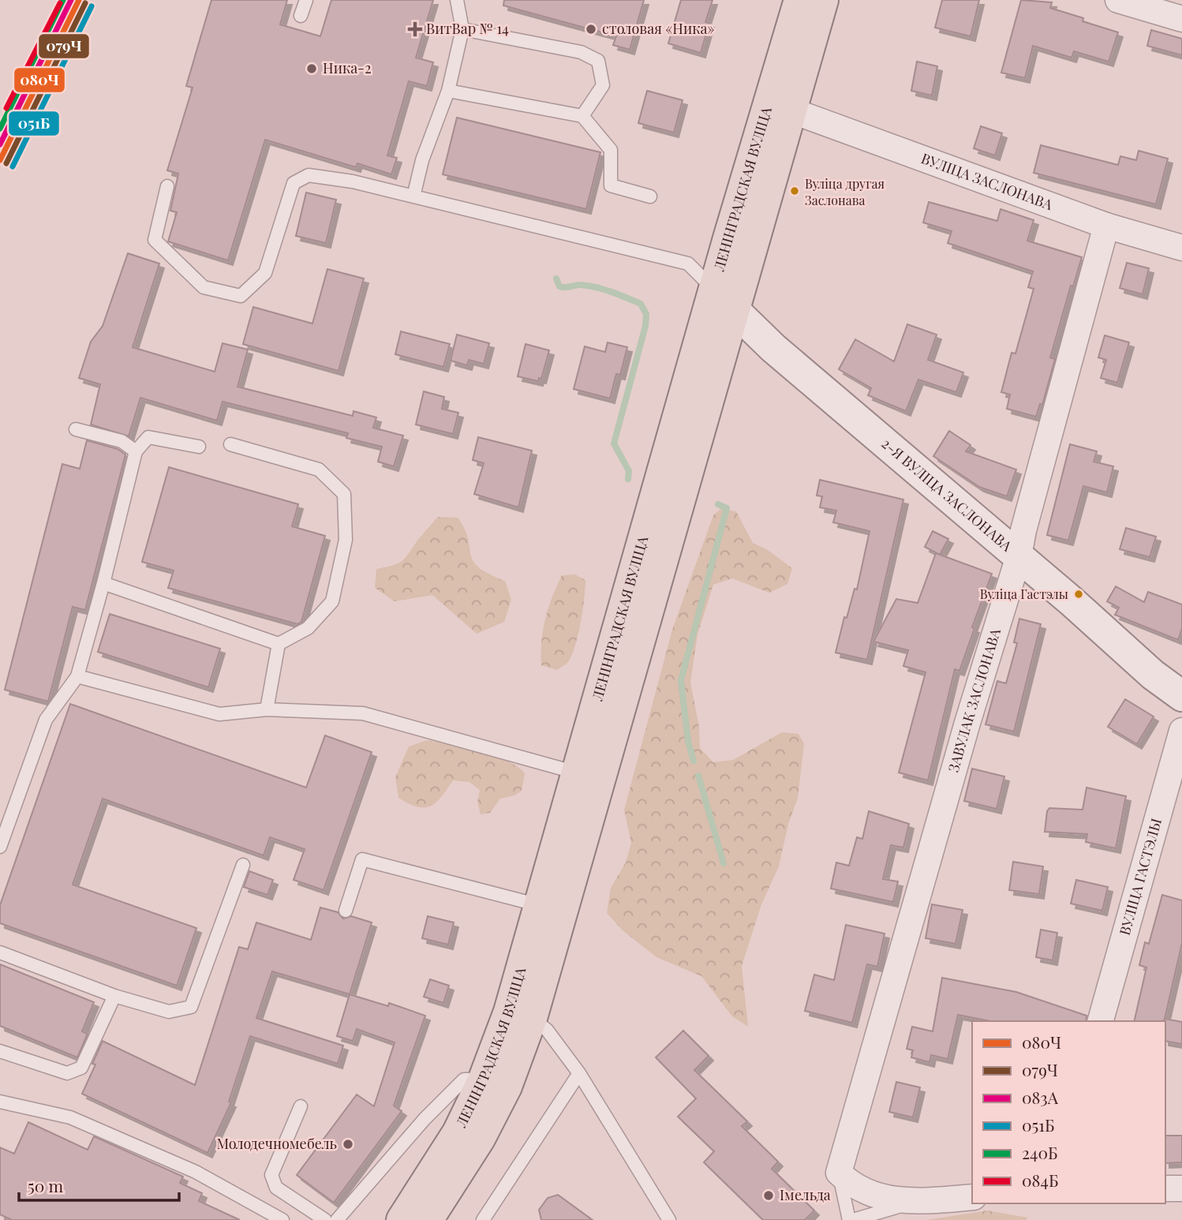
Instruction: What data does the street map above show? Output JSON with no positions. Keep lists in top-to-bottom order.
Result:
{
  "streets": {
    "main road": ["ЛЕНІНГРАДСКАЯ ВУЛІЦА", "2-Я ВУЛІЦА ЗАСЛОНАВА"],
    "street": ["ВУЛІЦА ЗАСЛОНАВА", "ЗАВУЛАК ЗАСЛОНАВА", "ВУЛІЦА ГАСТЭЛЫ"]
  },
  "crossings": [
    ["ВУЛІЦА ЗАСЛОНАВА", "ЛЕНІНГРАДСКАЯ ВУЛІЦА"],
    ["ВУЛІЦА ЗАСЛОНАВА", "ЗАВУЛАК ЗАСЛОНАВА"],
    ["ЛЕНІНГРАДСКАЯ ВУЛІЦА", "2-Я ВУЛІЦА ЗАСЛОНАВА"],
    ["2-Я ВУЛІЦА ЗАСЛОНАВА", "ЗАВУЛАК ЗАСЛОНАВА"]
  ],
  "places": {
    "health": ["ВитВар № 14"],
    "other": [
      "столовая «Ника»",
      "Ника-2",
      "Вуліца другая Заслонава",
      "Вуліца Гастэлы",
      "Молодечномебель",
      "Імельда"
    ]
  },
  "lines": [
    "transit line 080Ч",
    "transit line 083А",
    "transit line 240Б",
    "transit line 079Ч",
    "transit line 084Б",
    "transit line 051Б"
  ],
  "legend": [
    "080Ч",
    "079Ч",
    "083А",
    "051Б",
    "240Б",
    "084Б"
  ],
  "scale_bar": "50 m"
}
